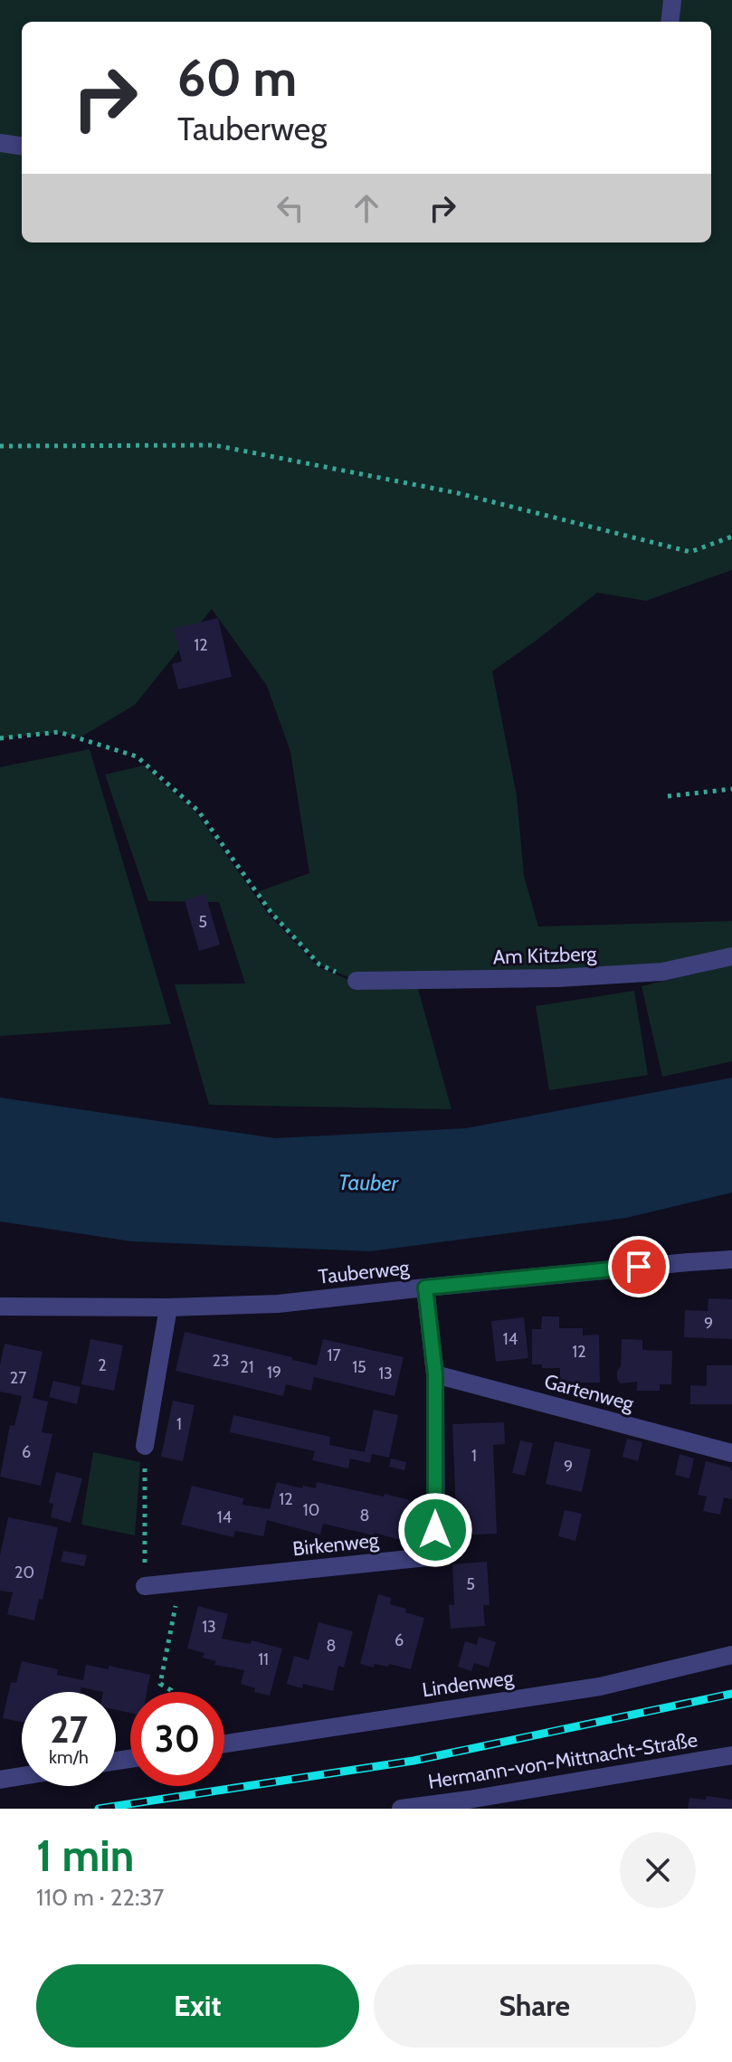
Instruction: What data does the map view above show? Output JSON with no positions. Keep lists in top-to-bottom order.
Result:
{
  "streets": {
    "street": [
      "Am Kitzberg",
      "Tauberweg",
      "Gartenweg",
      "Birkenweg",
      "Lindenweg",
      "Hermann-von-Mittnacht-Straße"
    ]
  },
  "crossings": [
    ["Tauberweg", "Birkenweg"],
    ["Gartenweg", "Birkenweg"]
  ],
  "water": ["Tauber"],
  "house_numbers": [
    "12",
    "5",
    "9",
    "14",
    "12",
    "17",
    "23",
    "2",
    "21",
    "15",
    "19",
    "13",
    "27",
    "1",
    "6",
    "1",
    "9",
    "12",
    "10",
    "8",
    "14",
    "20",
    "5",
    "13",
    "6",
    "8",
    "11"
  ],
  "page": {
    "turn": ["60 m", "Tauberweg"],
    "speed": "27 km/h",
    "limit": "30",
    "heading": ["1 min", "110 m · 22:37"],
    "buttons": ["Exit", "Share"]
  }
}
